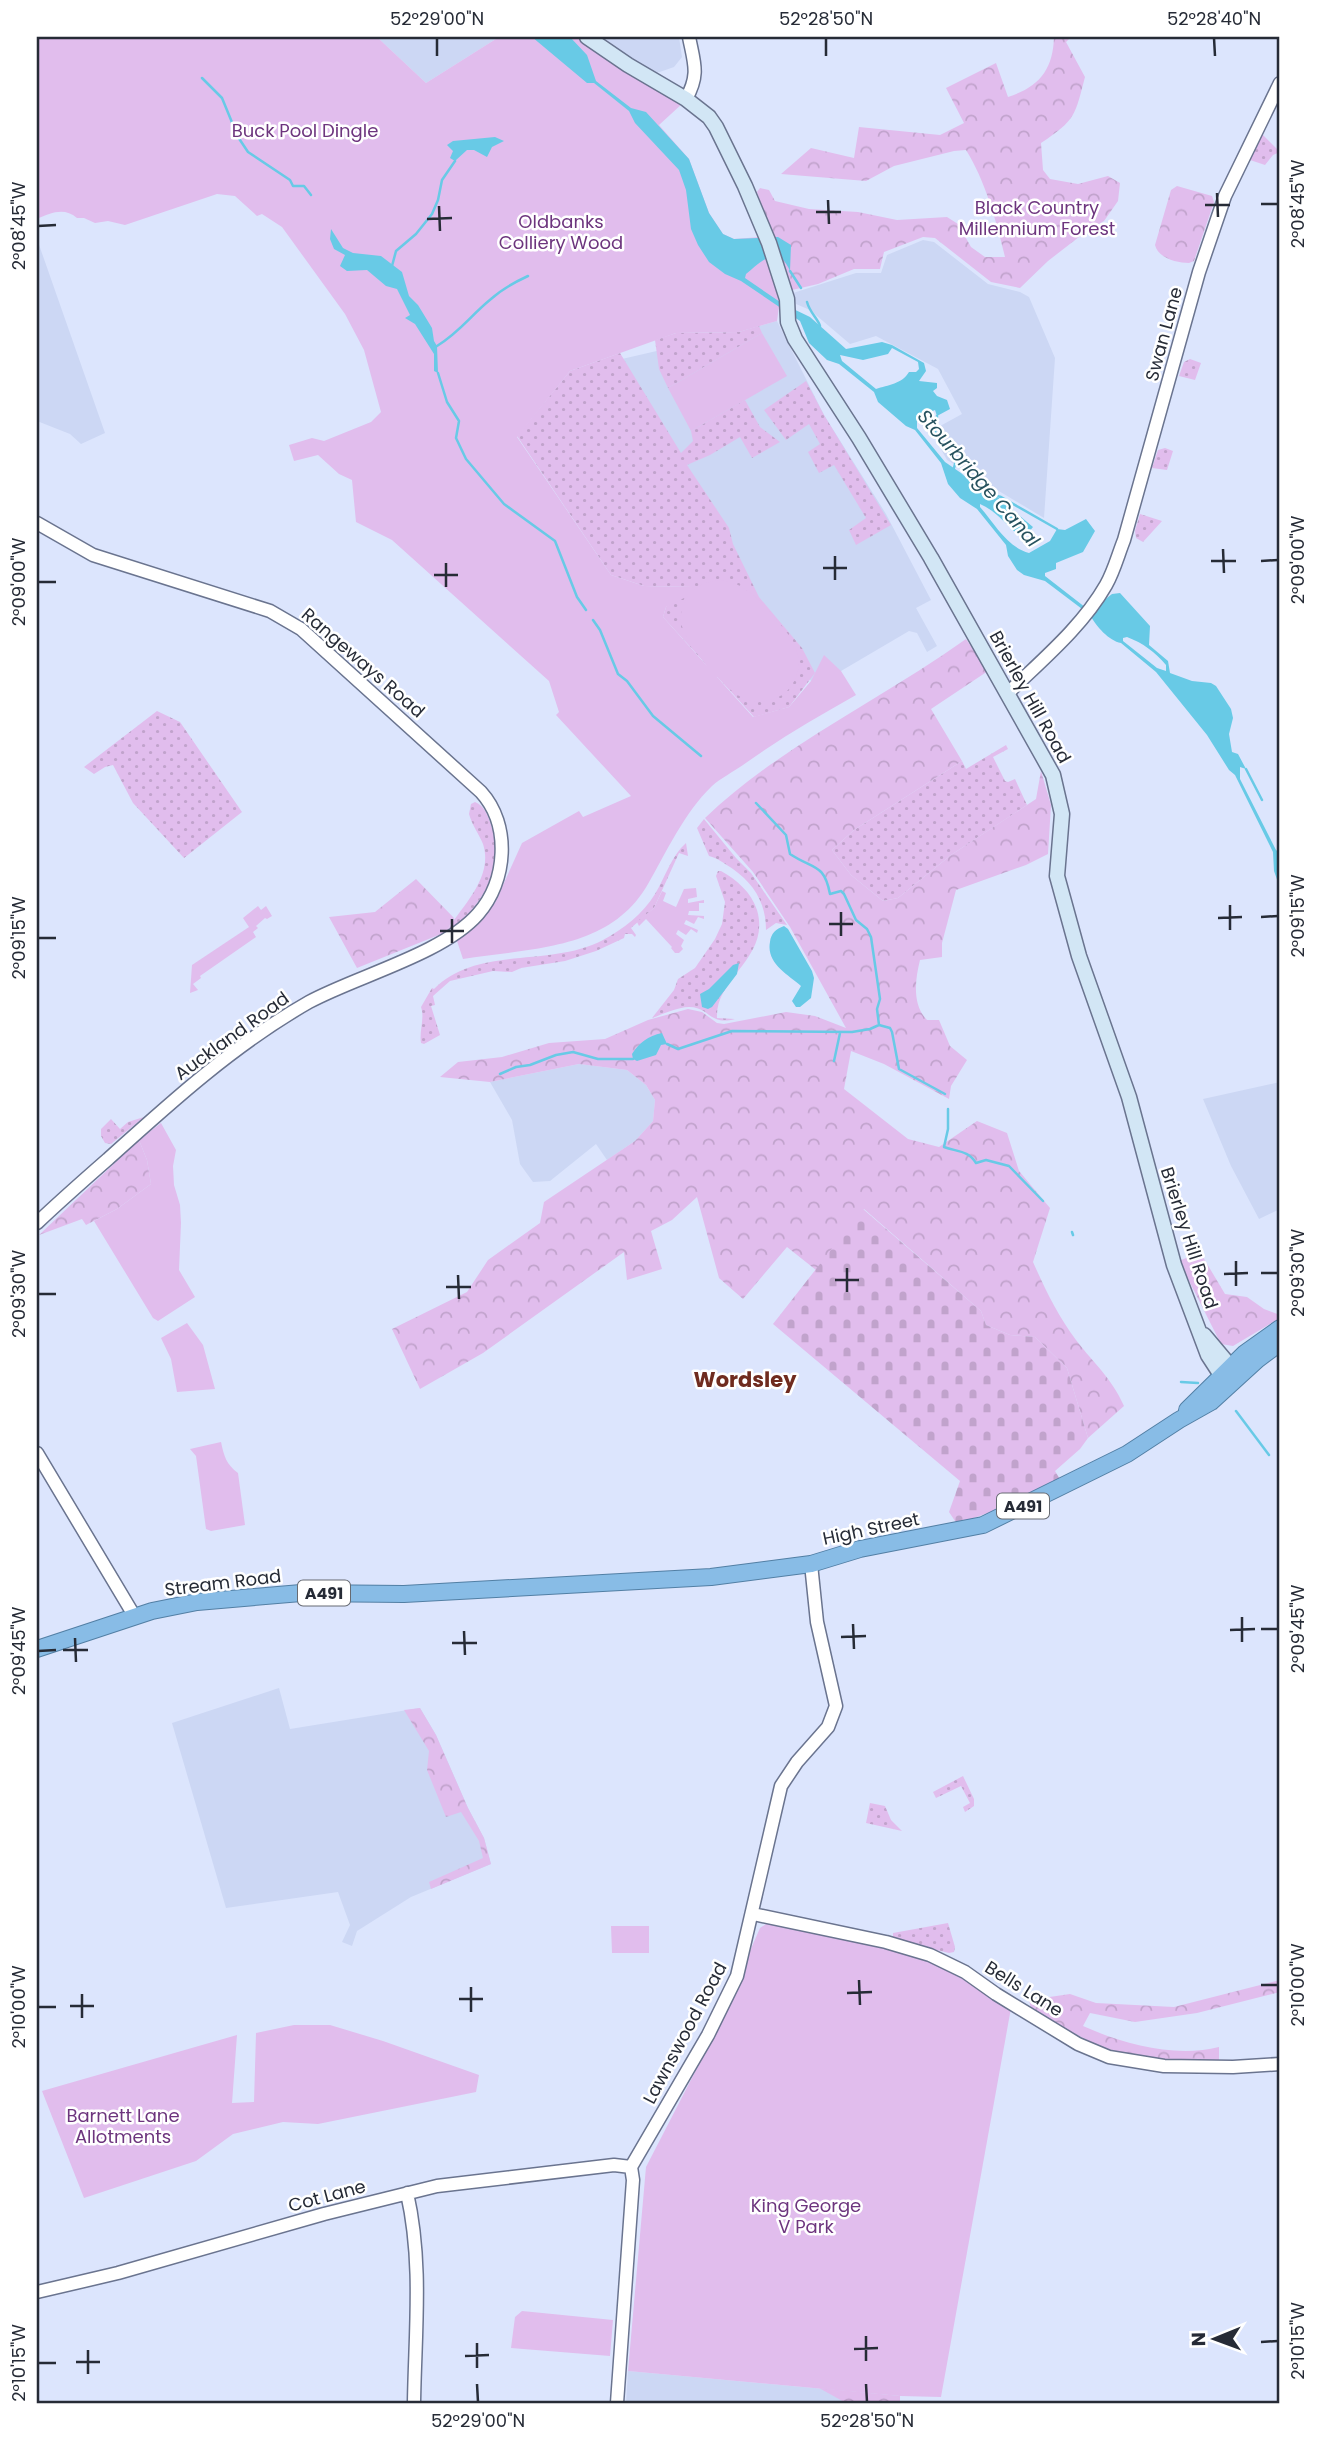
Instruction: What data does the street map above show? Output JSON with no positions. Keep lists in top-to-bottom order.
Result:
{
  "streets": {
    "highway": ["A491", "High Street", "Stream Road"],
    "main road": ["Brierley Hill Road"],
    "street": [
      "Swan Lane",
      "Rangeways Road",
      "Auckland Road",
      "Bells Lane",
      "Lawnswood Road",
      "Cot Lane"
    ]
  },
  "crossings": [
    ["Swan Lane", "Brierley Hill Road"],
    ["Rangeways Road", "Auckland Road"],
    ["Brierley Hill Road", "High Street"],
    ["High Street", "Stream Road"],
    ["High Street", "Lawnswood Road"],
    ["Bells Lane", "Lawnswood Road"],
    ["Lawnswood Road", "Cot Lane"]
  ],
  "districts": ["Wordsley"],
  "water": ["Stourbridge Canal"],
  "parks": [
    "Buck Pool Dingle",
    "Black Country Millennium Forest",
    "Oldbanks Colliery Wood",
    "Barnett Lane Allotments",
    "King George V Park"
  ],
  "north": "left",
  "coordinates": [
    "52°29'00\"N",
    "52°28'50\"N",
    "52°28'40\"N",
    "2°08'45\"W",
    "2°09'00\"W",
    "2°09'15\"W",
    "2°09'30\"W",
    "2°09'45\"W",
    "2°10'00\"W",
    "2°10'15\"W"
  ]
}
